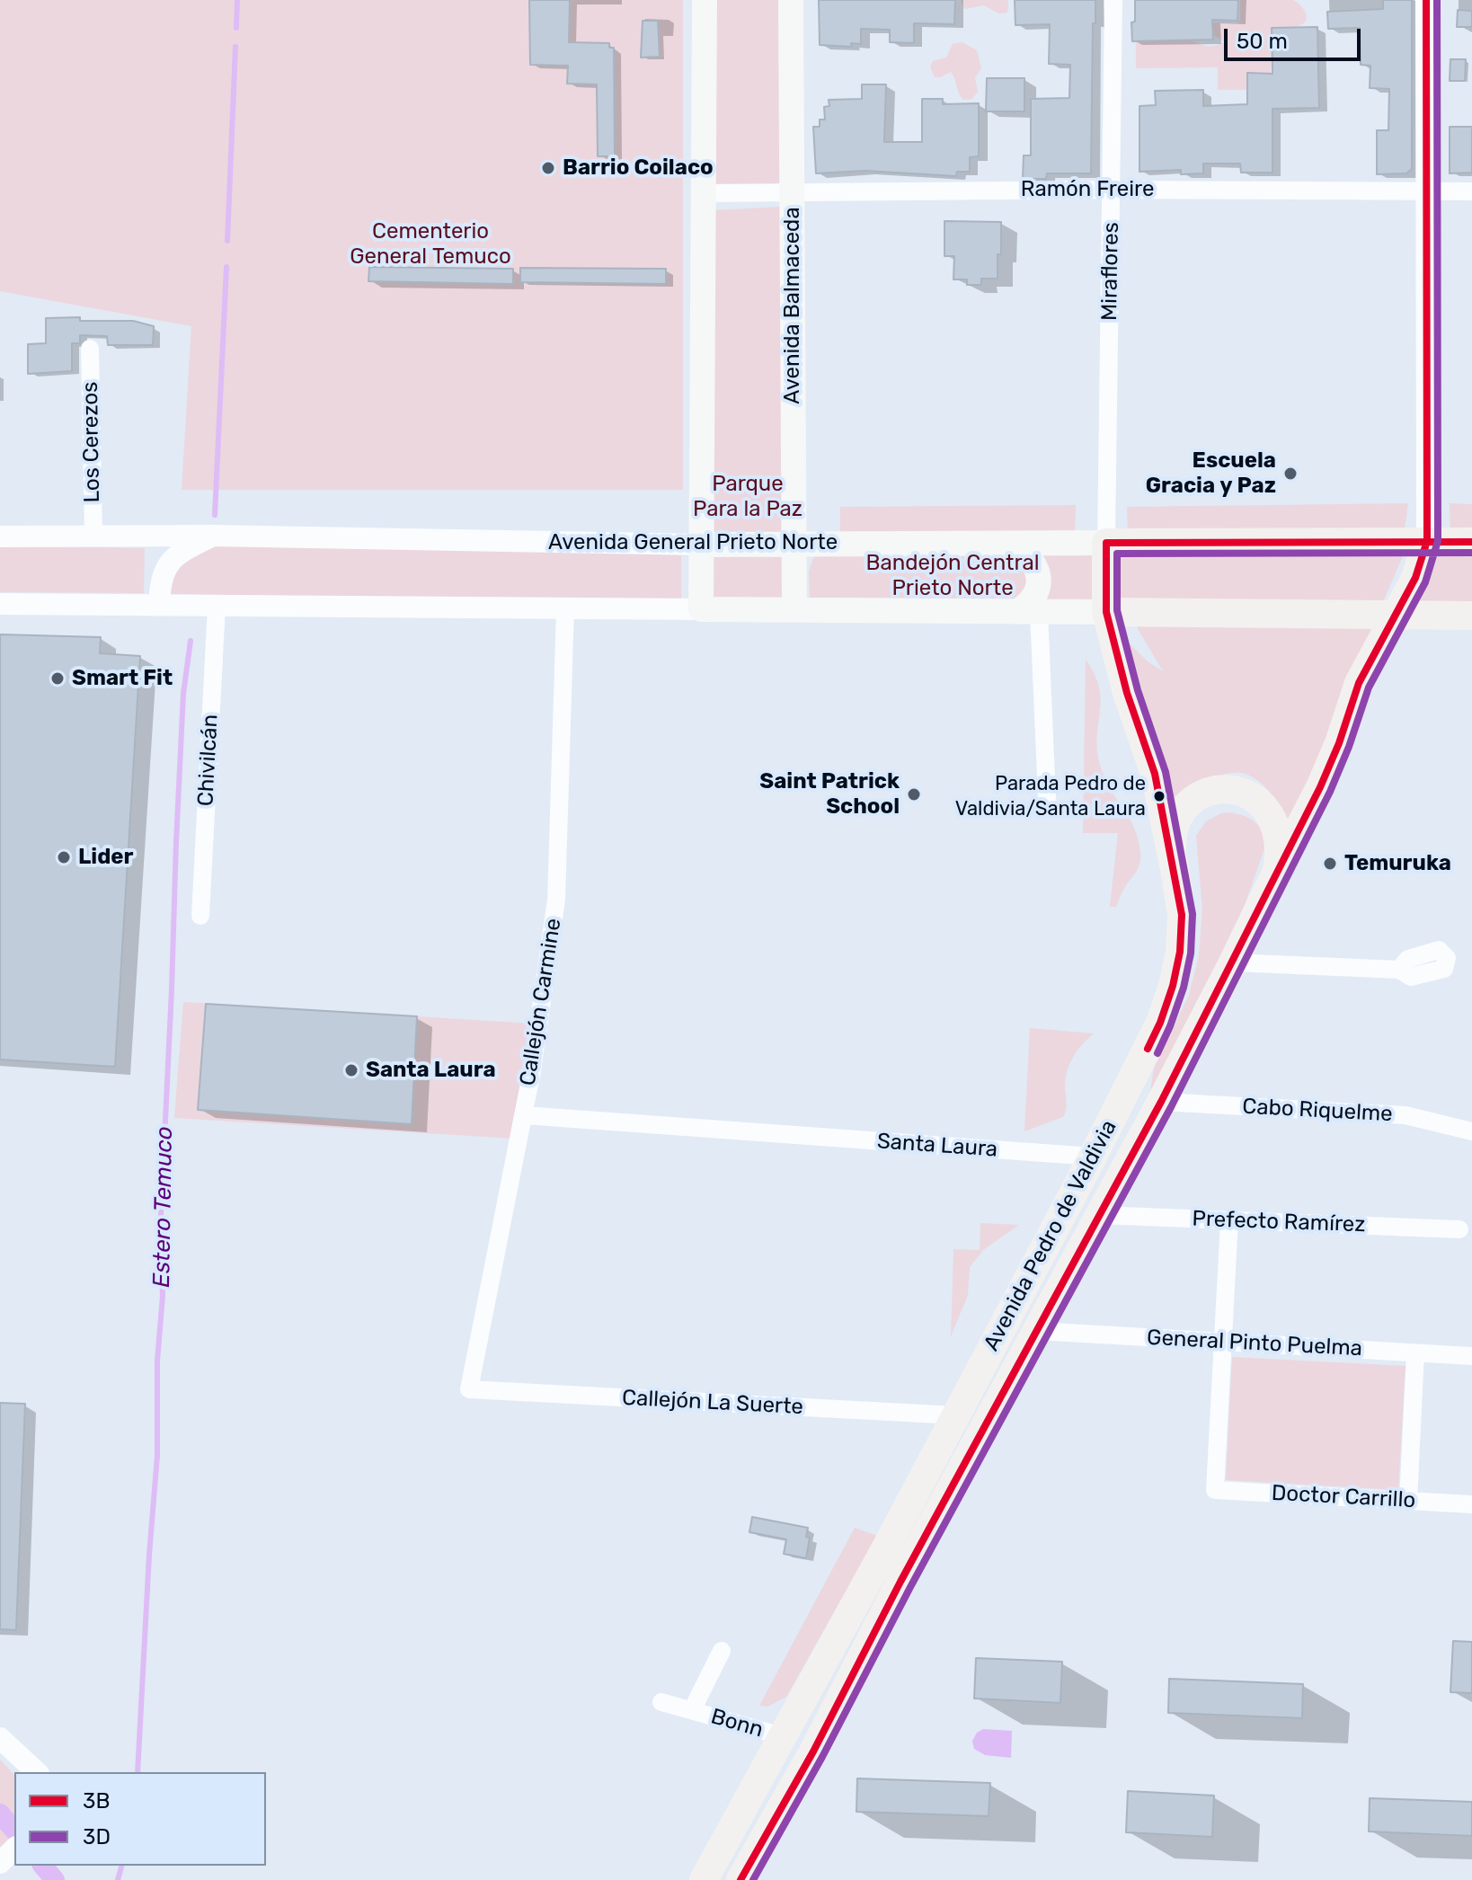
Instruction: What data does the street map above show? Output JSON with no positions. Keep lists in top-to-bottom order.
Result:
{
  "streets": {
    "main road": ["Avenida Balmaceda", "Avenida General Prieto Norte", "Avenida Pedro de Valdivia"],
    "street": [
      "Ramón Freire",
      "Miraflores",
      "Los Cerezos",
      "Chivilcán",
      "Callejón Carmine",
      "Cabo Riquelme",
      "Santa Laura",
      "Prefecto Ramírez",
      "General Pinto Puelma",
      "Callejón La Suerte",
      "Doctor Carrillo",
      "Bonn"
    ]
  },
  "crossings": [
    ["Ramón Freire", "Miraflores"],
    ["Ramón Freire", "Avenida Balmaceda"],
    ["Miraflores", "Avenida General Prieto Norte"],
    ["Miraflores", "Avenida Pedro de Valdivia"],
    ["Avenida Balmaceda", "Avenida General Prieto Norte"],
    ["Los Cerezos", "Avenida General Prieto Norte"],
    ["Avenida General Prieto Norte", "Avenida Pedro de Valdivia"],
    ["Callejón Carmine", "Santa Laura"],
    ["Callejón Carmine", "Callejón La Suerte"],
    ["Cabo Riquelme", "Avenida Pedro de Valdivia"],
    ["Santa Laura", "Avenida Pedro de Valdivia"],
    ["Prefecto Ramírez", "Avenida Pedro de Valdivia"],
    ["Avenida Pedro de Valdivia", "General Pinto Puelma"],
    ["Avenida Pedro de Valdivia", "Callejón La Suerte"],
    ["Avenida Pedro de Valdivia", "Bonn"],
    ["General Pinto Puelma", "Doctor Carrillo"]
  ],
  "water": ["Estero Temuco"],
  "parks": ["Cementerio General Temuco", "Parque Para la Paz", "Bandejón Central Prieto Norte"],
  "places": [
    "Barrio Coilaco",
    "Escuela Gracia y Paz",
    "Smart Fit",
    "Saint Patrick School",
    "Parada Pedro de Valdivia/Santa Laura",
    "Lider",
    "Temuruka",
    "Santa Laura"
  ],
  "lines": ["transit line 3B", "transit line 3D"],
  "legend": ["3B", "3D"],
  "scale_bar": "50 m"
}
